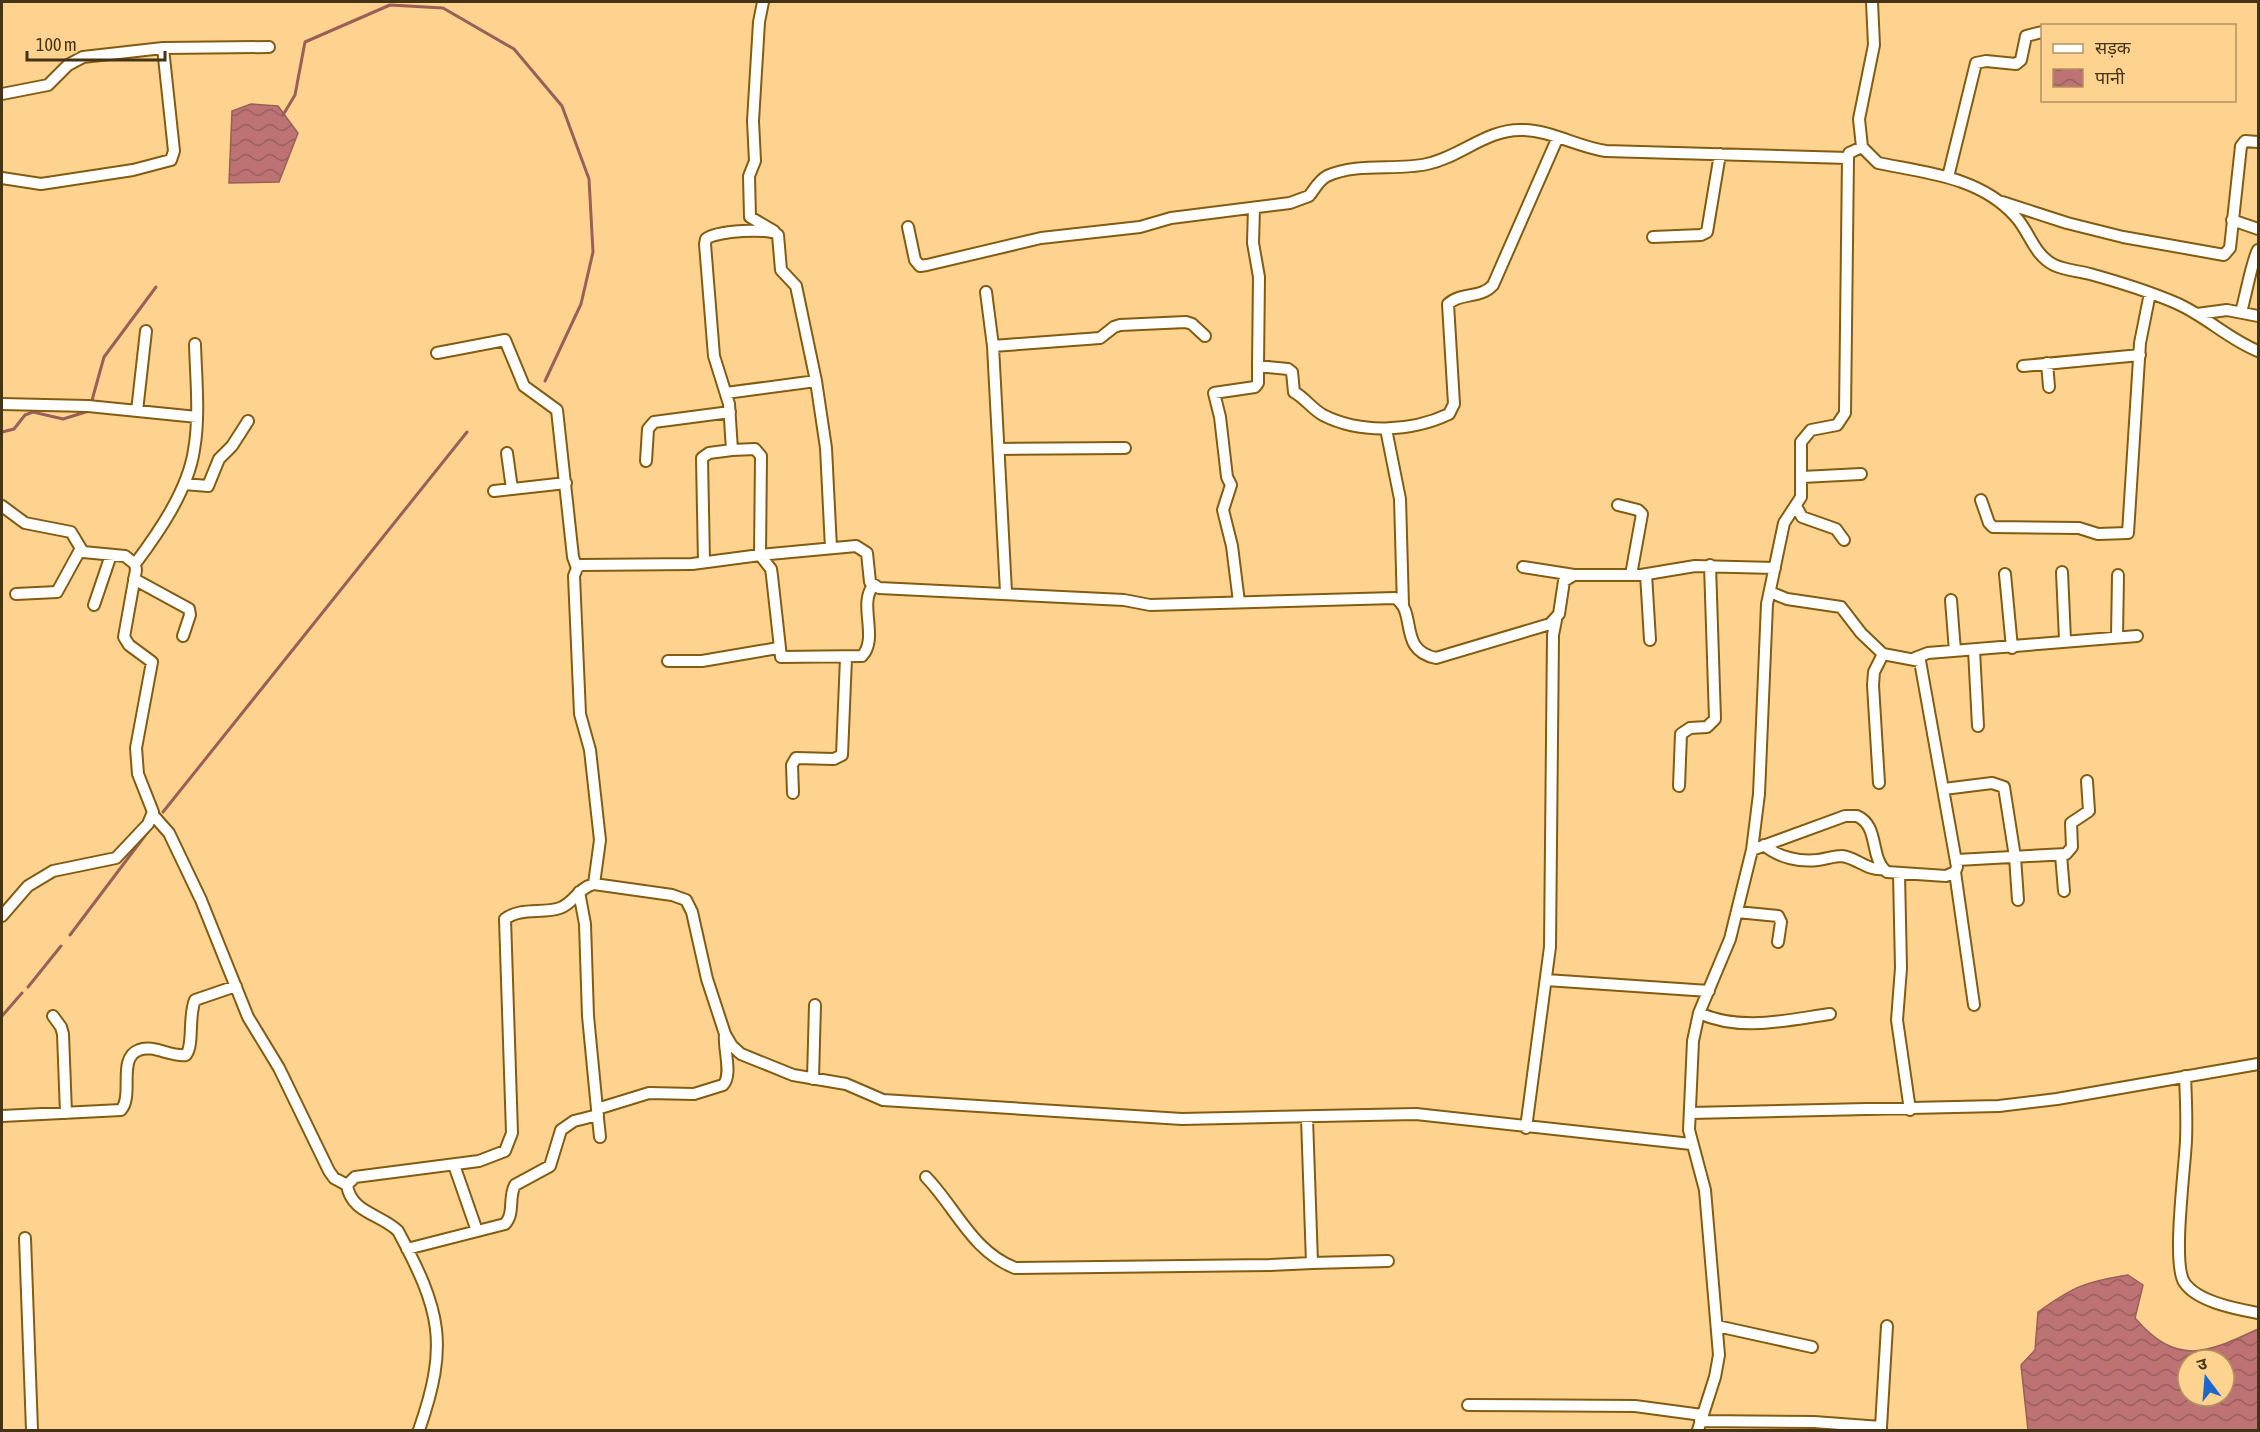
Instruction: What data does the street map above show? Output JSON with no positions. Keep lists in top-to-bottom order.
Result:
{
  "legend": ["सड़क", "पानी"],
  "scale_bar": "100 m",
  "north": "top"
}
